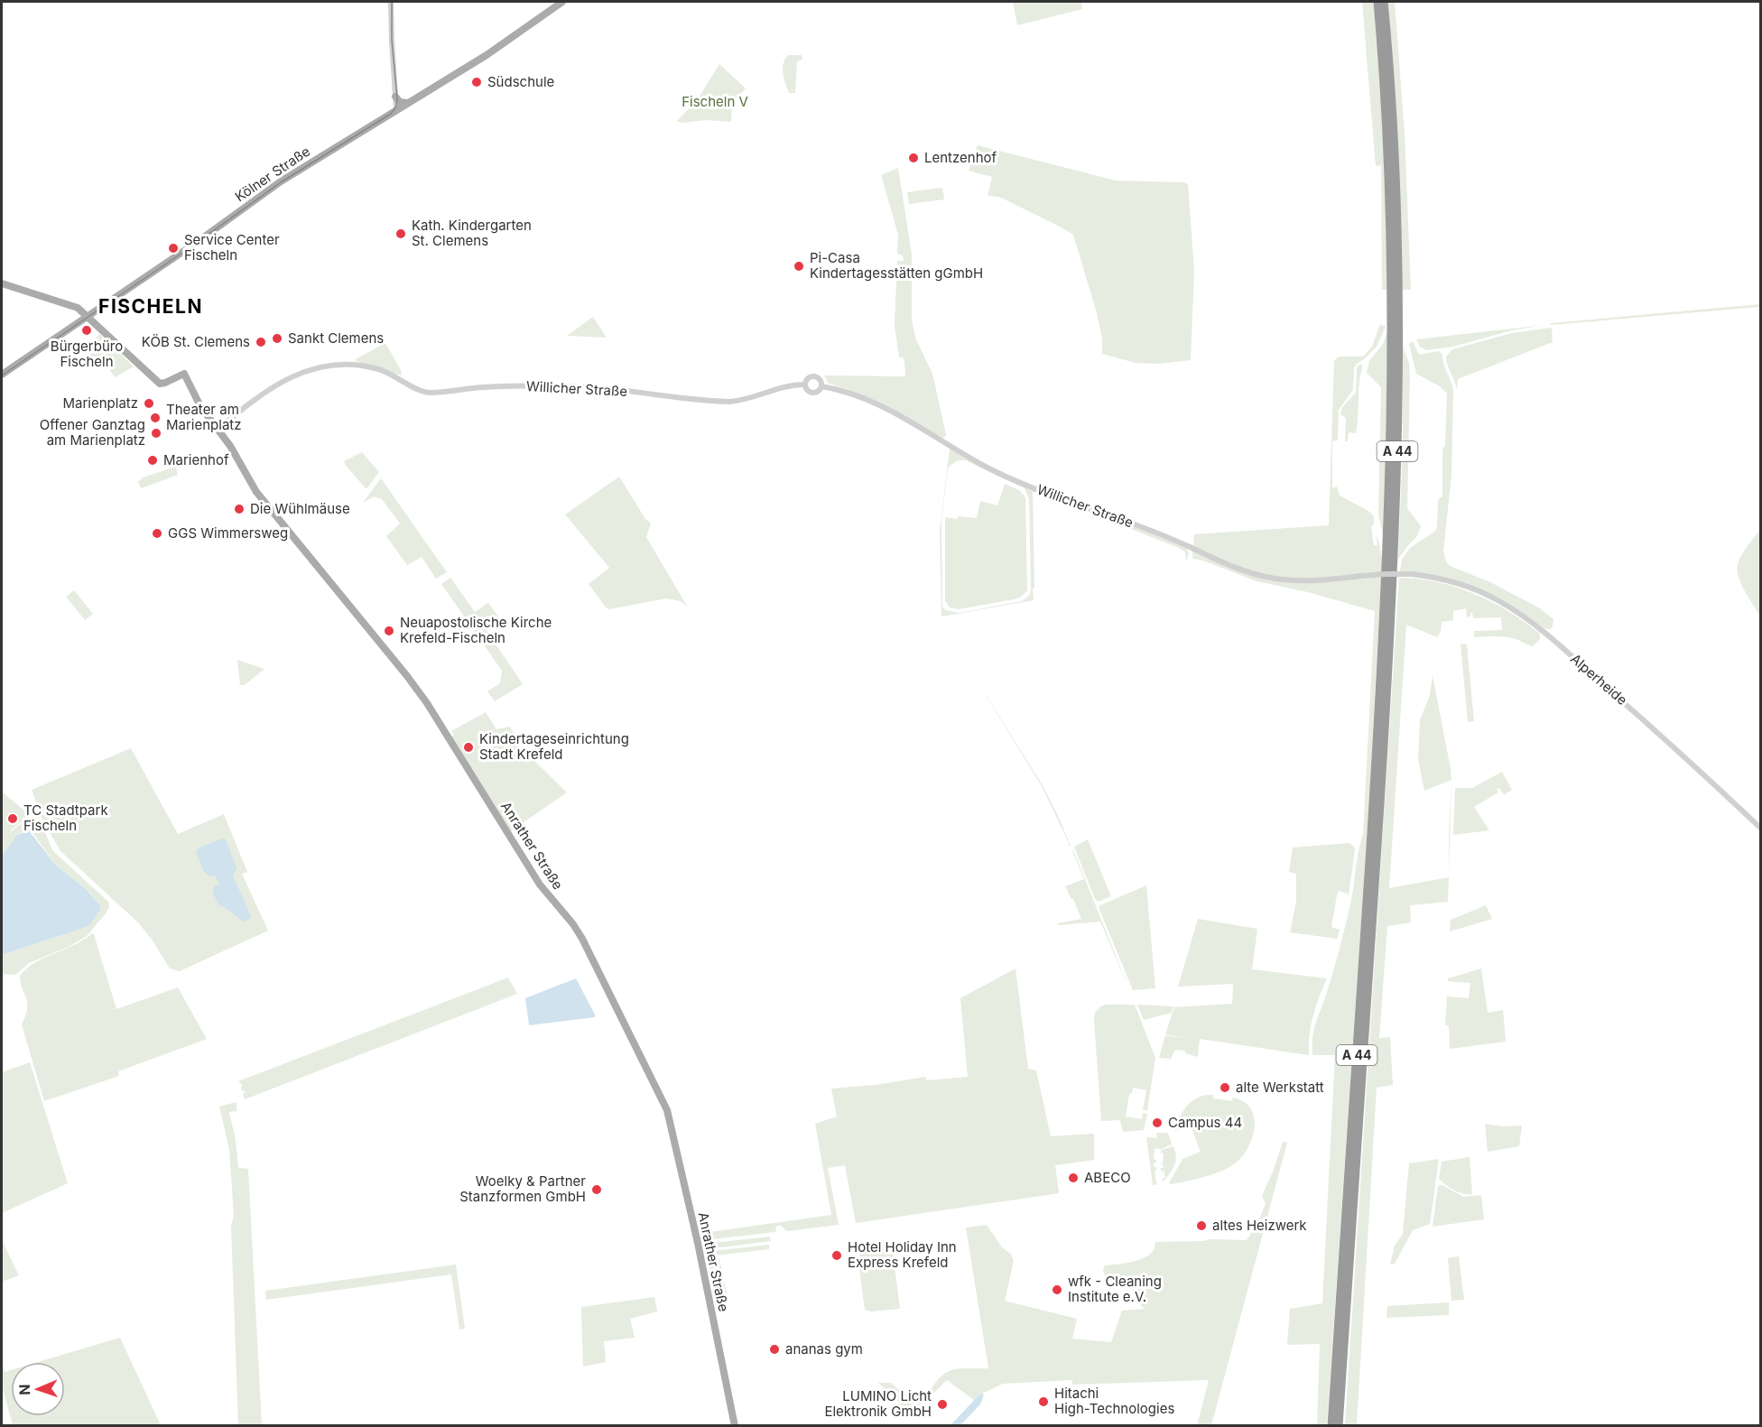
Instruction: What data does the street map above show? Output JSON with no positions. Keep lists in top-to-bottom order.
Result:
{
  "streets": {
    "highway": ["A 44"],
    "main road": ["Kölner Straße", "Anrather Straße"],
    "street": ["Willicher Straße", "Alperheide"]
  },
  "crossings": [
    ["Kölner Straße", "Anrather Straße"],
    ["Willicher Straße", "Alperheide"],
    ["Willicher Straße", "Anrather Straße"]
  ],
  "districts": ["FISCHELN"],
  "parks": ["Fischeln V"],
  "places": [
    "Südschule",
    "Lentzenhof",
    "Kath. Kindergarten St. Clemens",
    "Service Center Fischeln",
    "Pi-Casa Kindertagesstätten gGmbH",
    "Bürgerbüro Fischeln",
    "Sankt Clemens",
    "KÖB St. Clemens",
    "Marienplatz",
    "Theater am Marienplatz",
    "Offener Ganztag am Marienplatz",
    "Marienhof",
    "Die Wühlmäuse",
    "GGS Wimmersweg",
    "Neuapostolische Kirche Krefeld-Fischeln",
    "Kindertageseinrichtung Stadt Krefeld",
    "TC Stadtpark Fischeln",
    "alte Werkstatt",
    "Campus 44",
    "ABECO",
    "Woelky & Partner Stanzformen GmbH",
    "altes Heizwerk",
    "Hotel Holiday Inn Express Krefeld",
    "wfk - Cleaning Institute e.V.",
    "ananas gym",
    "Hitachi High-Technologies",
    "LUMINO Licht Elektronik GmbH"
  ],
  "north": "left"
}
